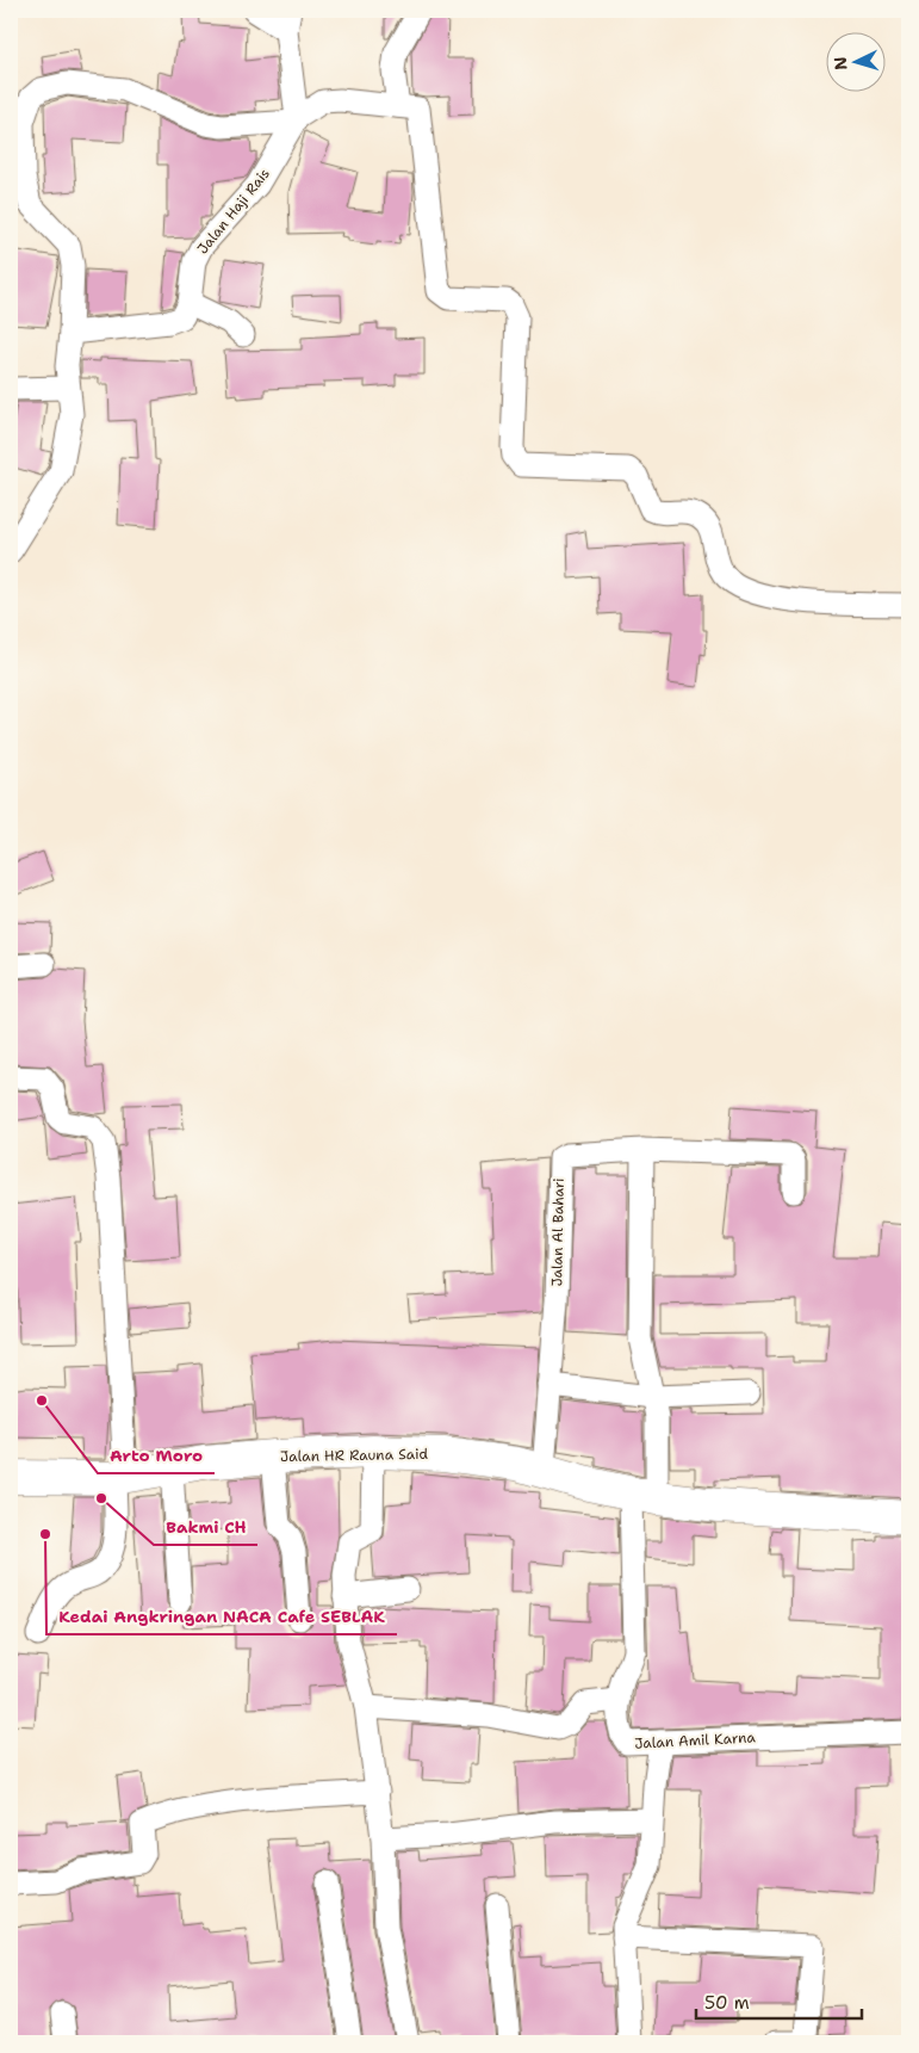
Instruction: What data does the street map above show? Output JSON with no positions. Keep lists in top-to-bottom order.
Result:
{
  "streets": {
    "main road": ["Jalan HR Rauna Said"],
    "street": ["Jalan Haji Rais", "Jalan Al Bahari", "Jalan Amil Karna"]
  },
  "crossings": [
    ["Jalan Al Bahari", "Jalan HR Rauna Said"],
    ["Jalan Al Bahari", "Jalan Amil Karna"],
    ["Jalan HR Rauna Said", "Jalan Amil Karna"]
  ],
  "places": ["Arto Moro", "Bakmi CH", "Kedai Angkringan NACA Cafe SEBLAK"],
  "scale_bar": "50 m",
  "north": "left"
}
